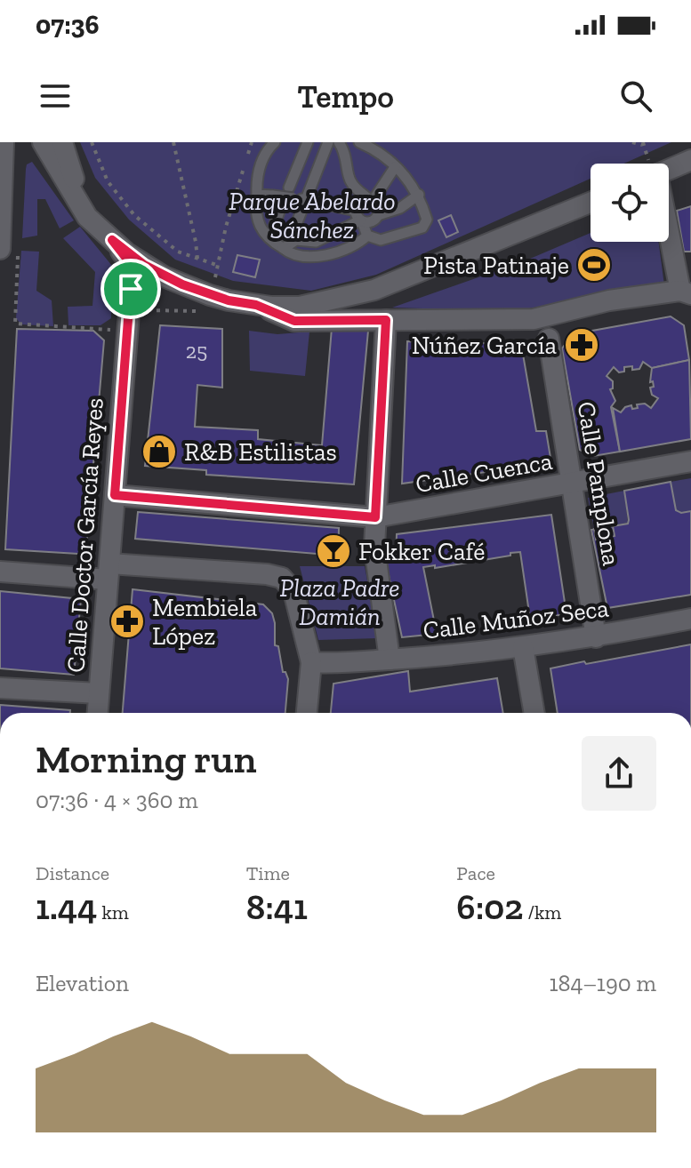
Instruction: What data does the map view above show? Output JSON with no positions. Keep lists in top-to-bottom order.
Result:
{
  "streets": {
    "street": [
      "Calle Cuenca",
      "Calle Pamplona",
      "Calle Doctor García Reyes",
      "Calle Muñoz Seca"
    ]
  },
  "crossings": [
    ["Calle Cuenca", "Calle Pamplona"],
    ["Calle Cuenca", "Calle Doctor García Reyes"],
    ["Calle Pamplona", "Calle Muñoz Seca"]
  ],
  "parks": ["Parque Abelardo Sánchez", "Plaza Padre Damián"],
  "places": {
    "sports": ["Pista Patinaje"],
    "pharmacy": ["Núñez García", "Membiela López"],
    "shop": ["R&B Estilistas"],
    "bar": ["Fokker Café"]
  },
  "house_numbers": ["25"],
  "page": {
    "status": "07:36",
    "header": "Tempo",
    "heading": ["Morning run", "07:36 · 4 × 360 m"],
    "stats": [
      ["Distance", "1.44 km"],
      ["Time", "8:41"],
      ["Pace", "6:02 /km"]
    ],
    "chart": ["Elevation", "184–190 m"]
  }
}
